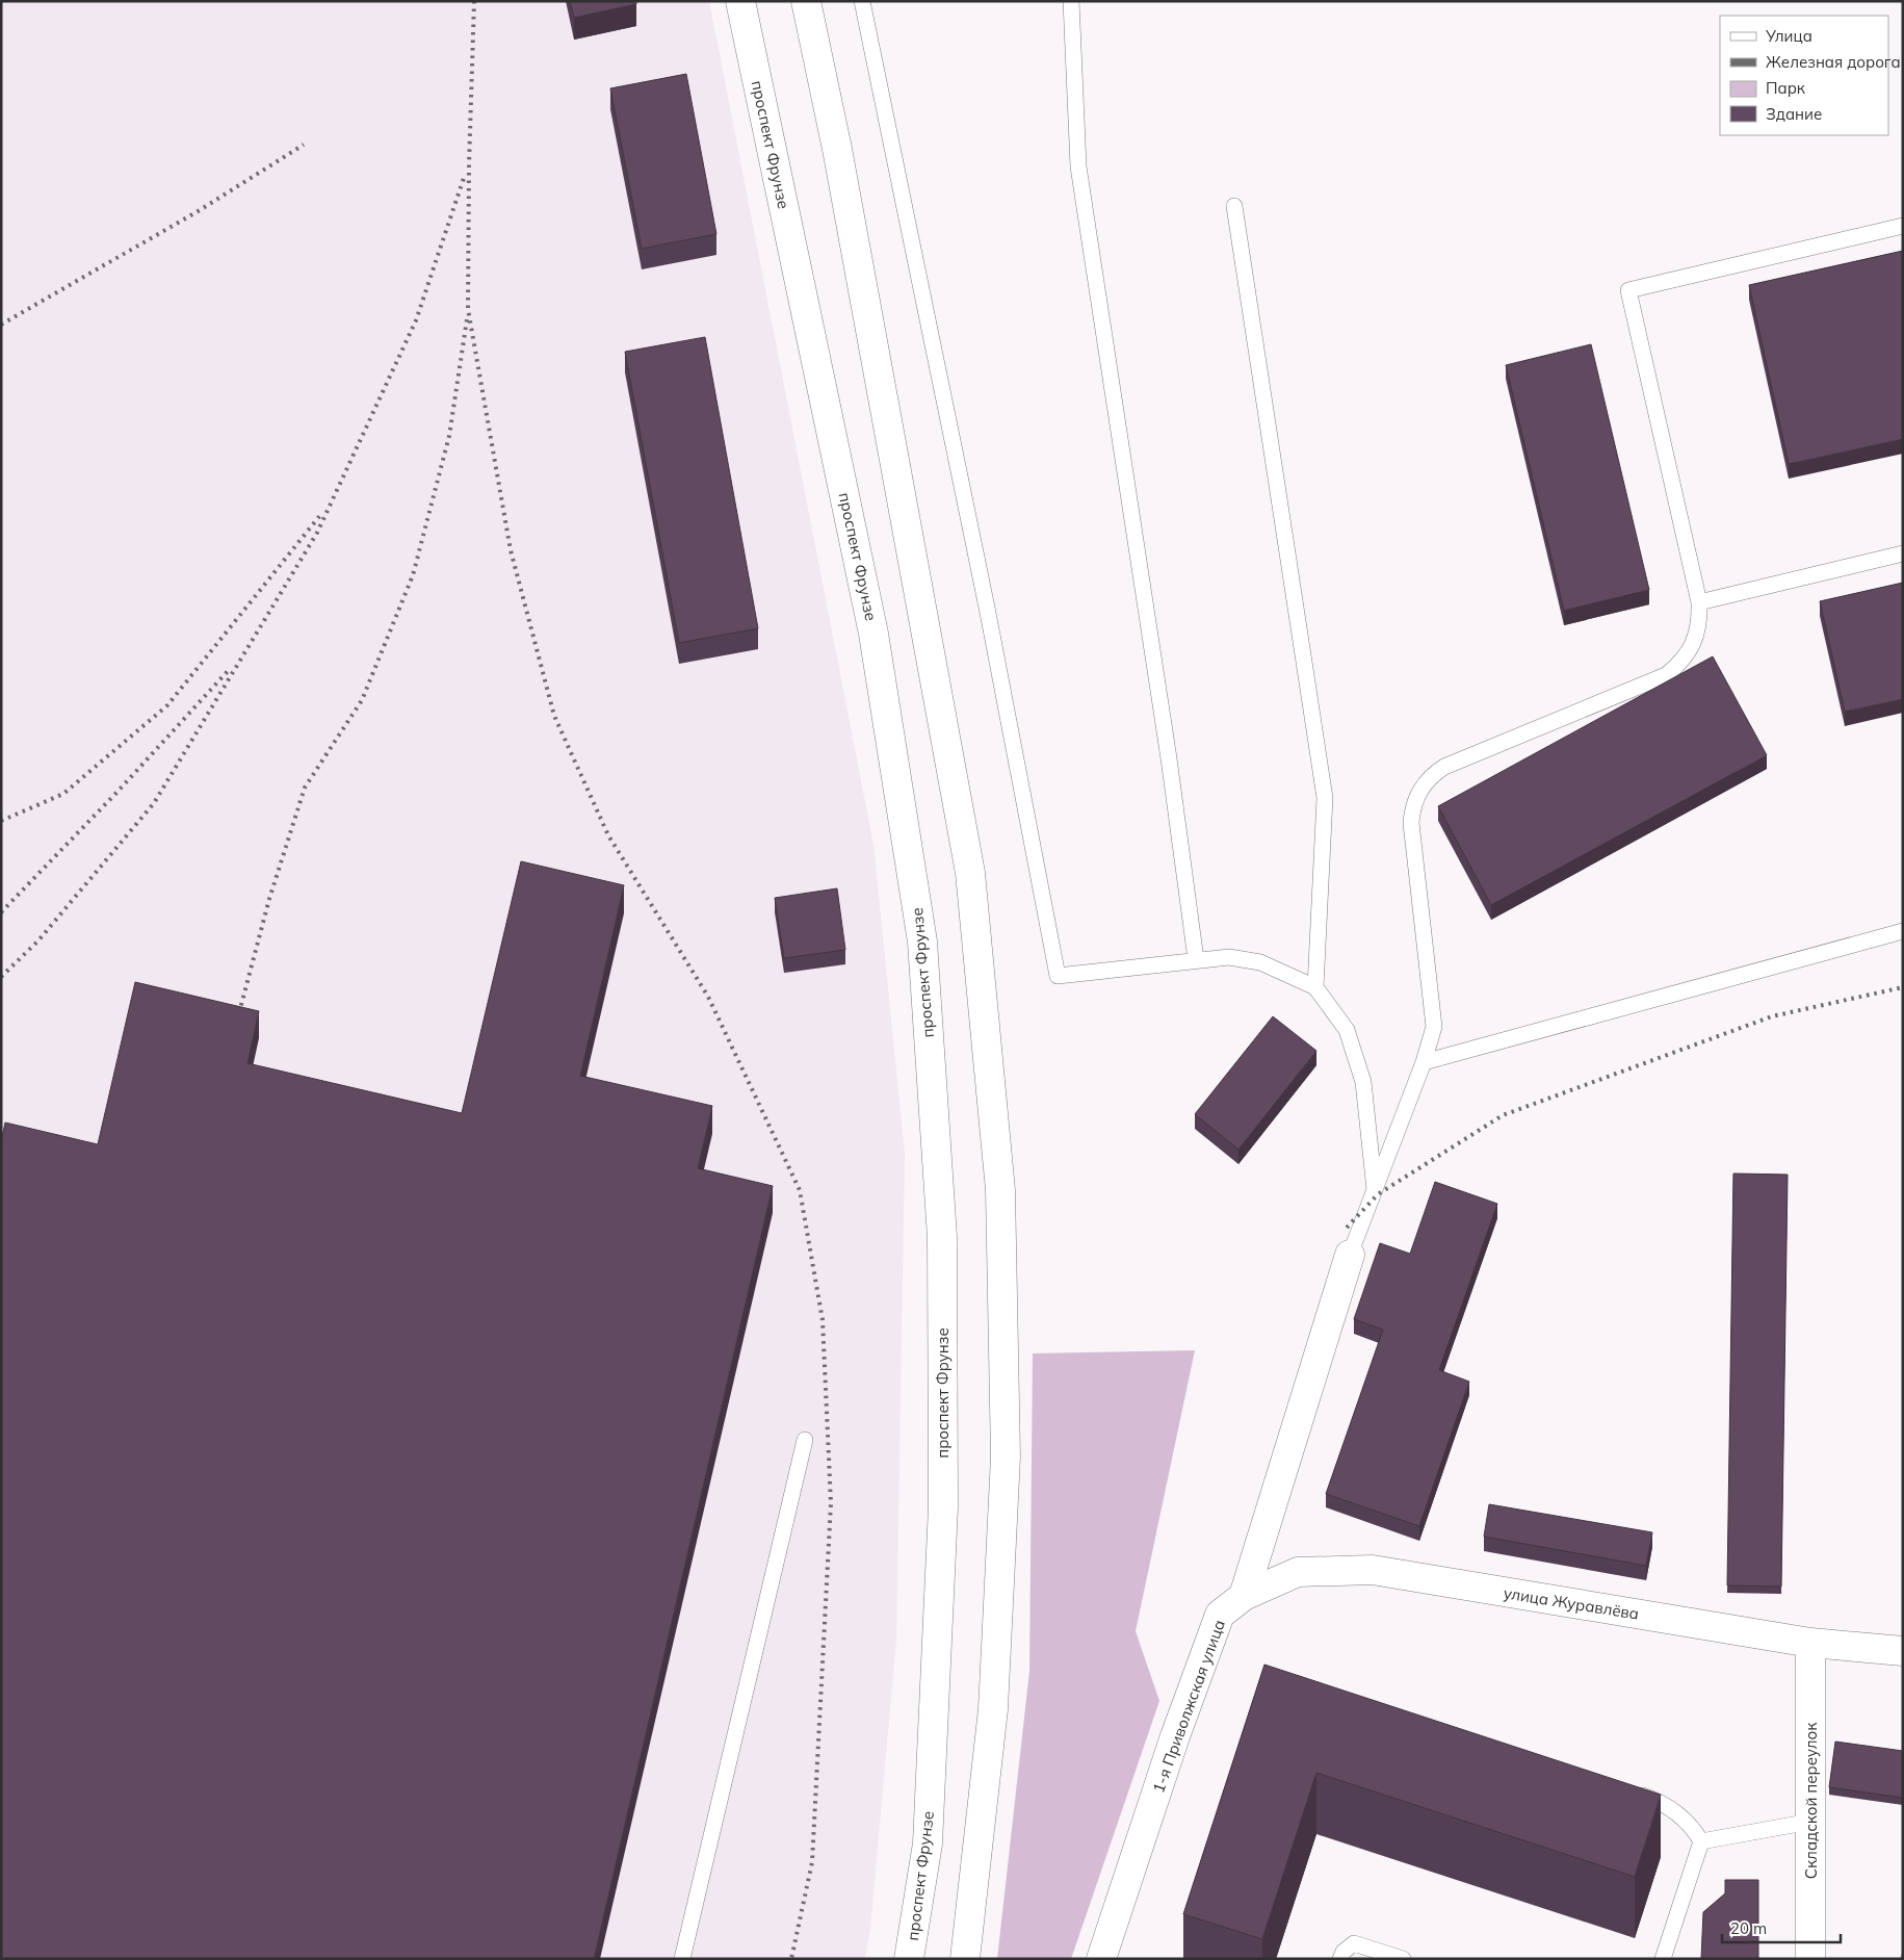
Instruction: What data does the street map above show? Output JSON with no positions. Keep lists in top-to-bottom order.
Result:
{
  "streets": {
    "main road": [
      "проспект Фрунзе",
      "улица Журавлёва",
      "1-я Приволжская улица",
      "Складской переулок"
    ]
  },
  "crossings": [
    ["улица Журавлёва", "1-я Приволжская улица"],
    ["улица Журавлёва", "Складской переулок"]
  ],
  "legend": [
    "Улица",
    "Железная дорога",
    "Парк",
    "Здание"
  ],
  "scale_bar": "20 m"
}
